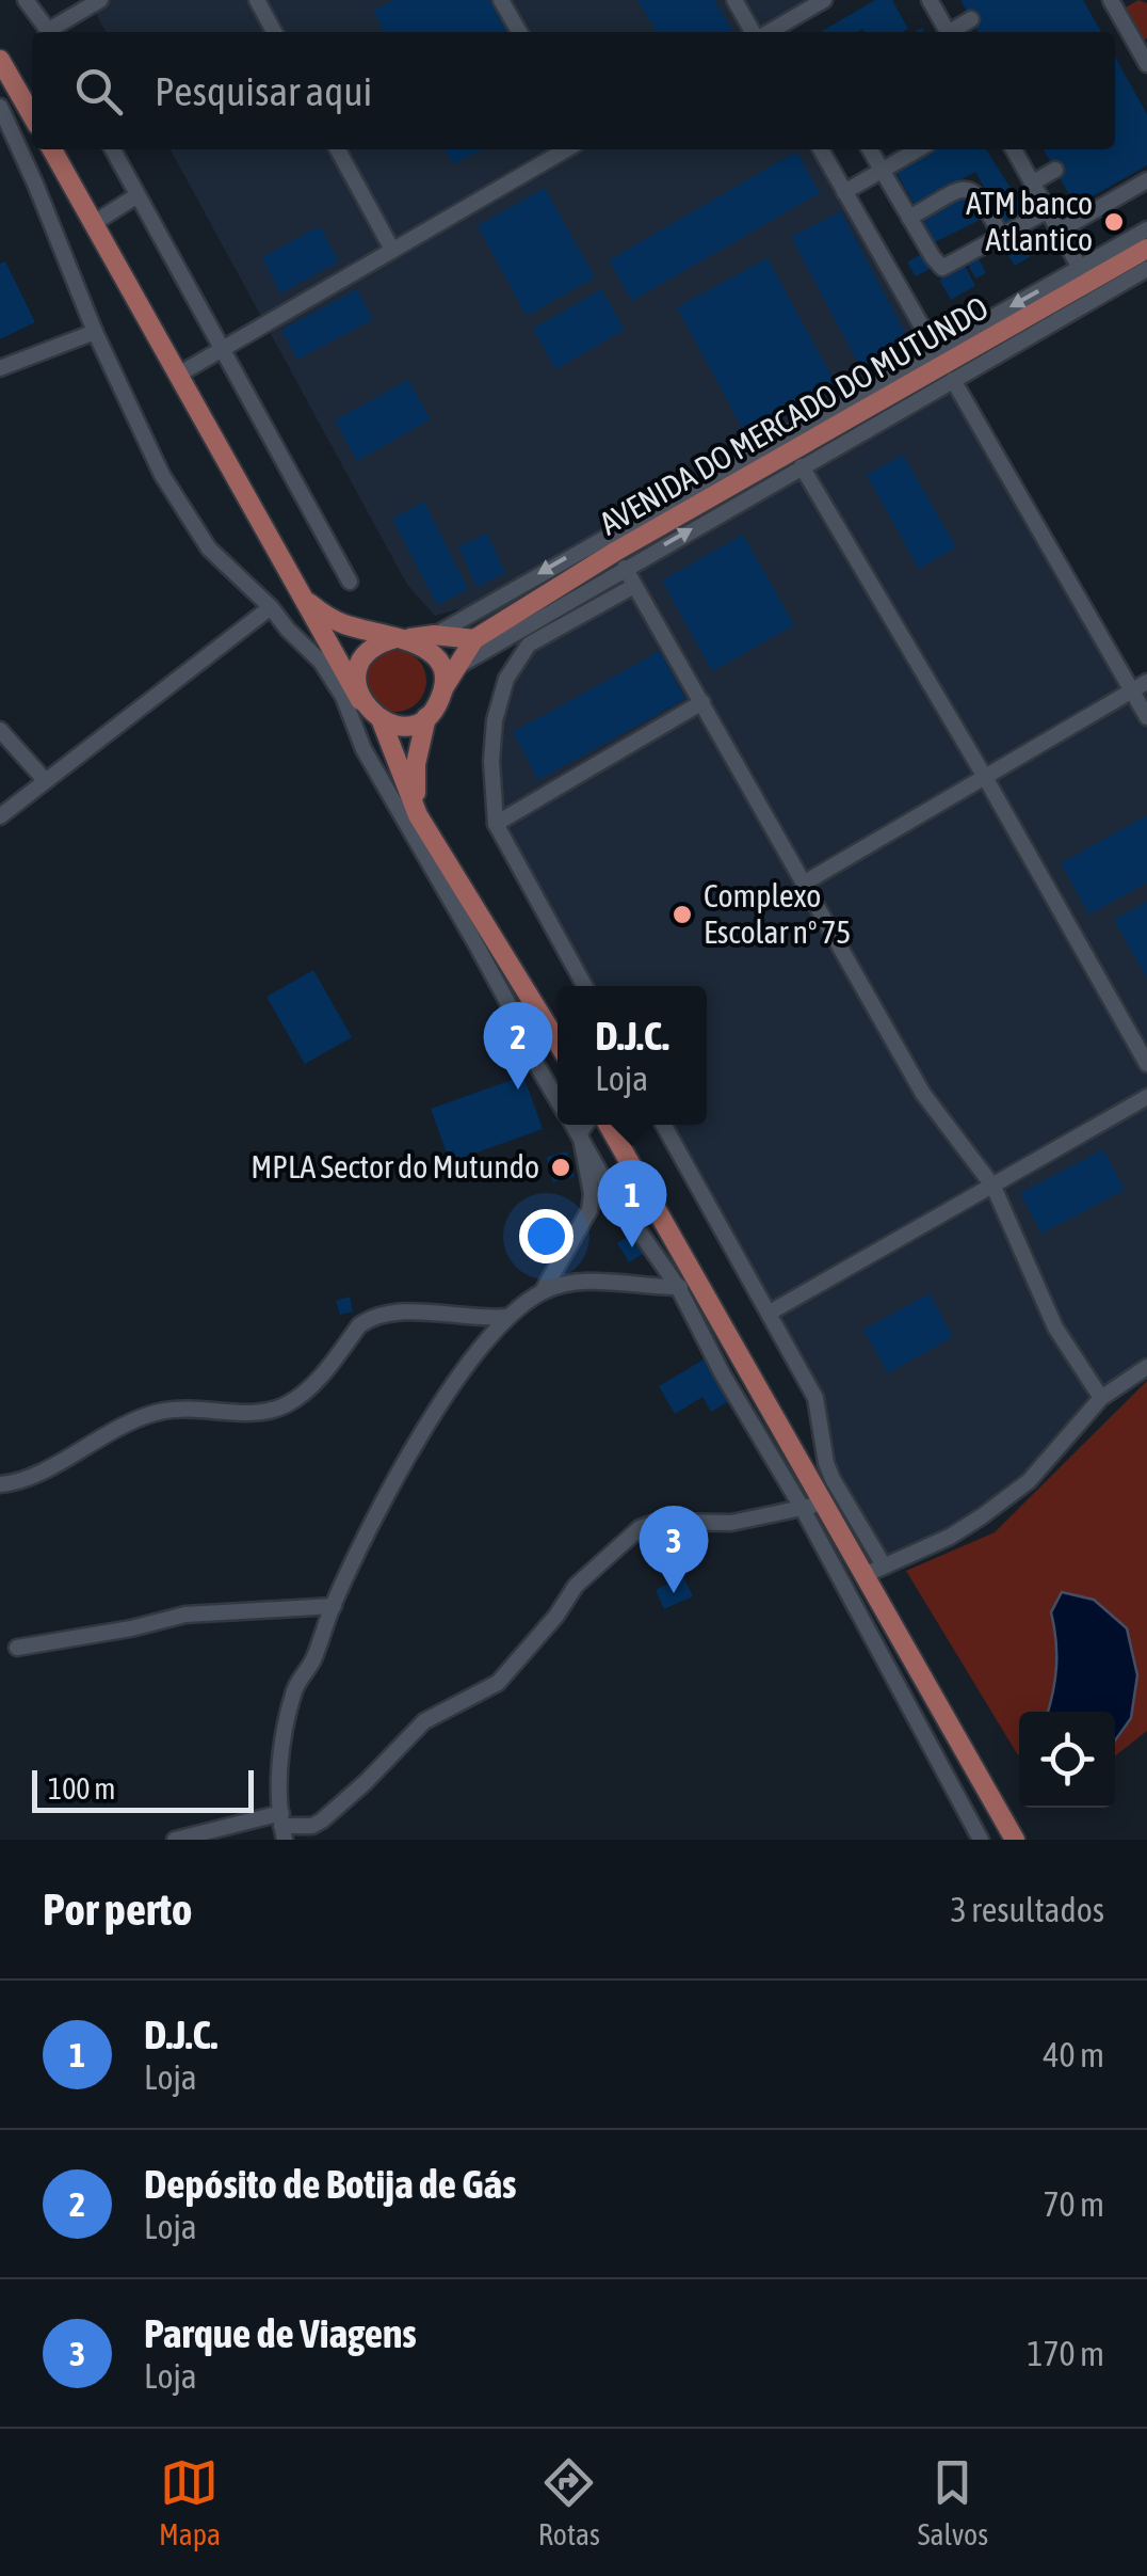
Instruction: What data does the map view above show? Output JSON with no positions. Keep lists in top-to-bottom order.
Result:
{
  "streets": {
    "main road": ["AVENIDA DO MERCADO DO MUTUNDO"]
  },
  "places": ["ATM banco Atlantico", "Complexo Escolar nº 75", "MPLA Sector do Mutundo"],
  "scale_bar": "100 m",
  "page": {
    "search": "Pesquisar aqui",
    "popup": ["D.J.C.", "Loja"],
    "pins": ["2", "1", "3"],
    "scale": "100 m",
    "heading": ["Por perto", "3 resultados"],
    "list": [
      {
        "mark": "1",
        "name": "D.J.C.",
        "note": "Loja",
        "value": "40 m"
      },
      {
        "mark": "2",
        "name": "Depósito de Botija de Gás",
        "note": "Loja",
        "value": "70 m"
      },
      {
        "mark": "3",
        "name": "Parque de Viagens",
        "note": "Loja",
        "value": "170 m"
      }
    ],
    "nav": ["Mapa", "Rotas", "Salvos"]
  }
}
